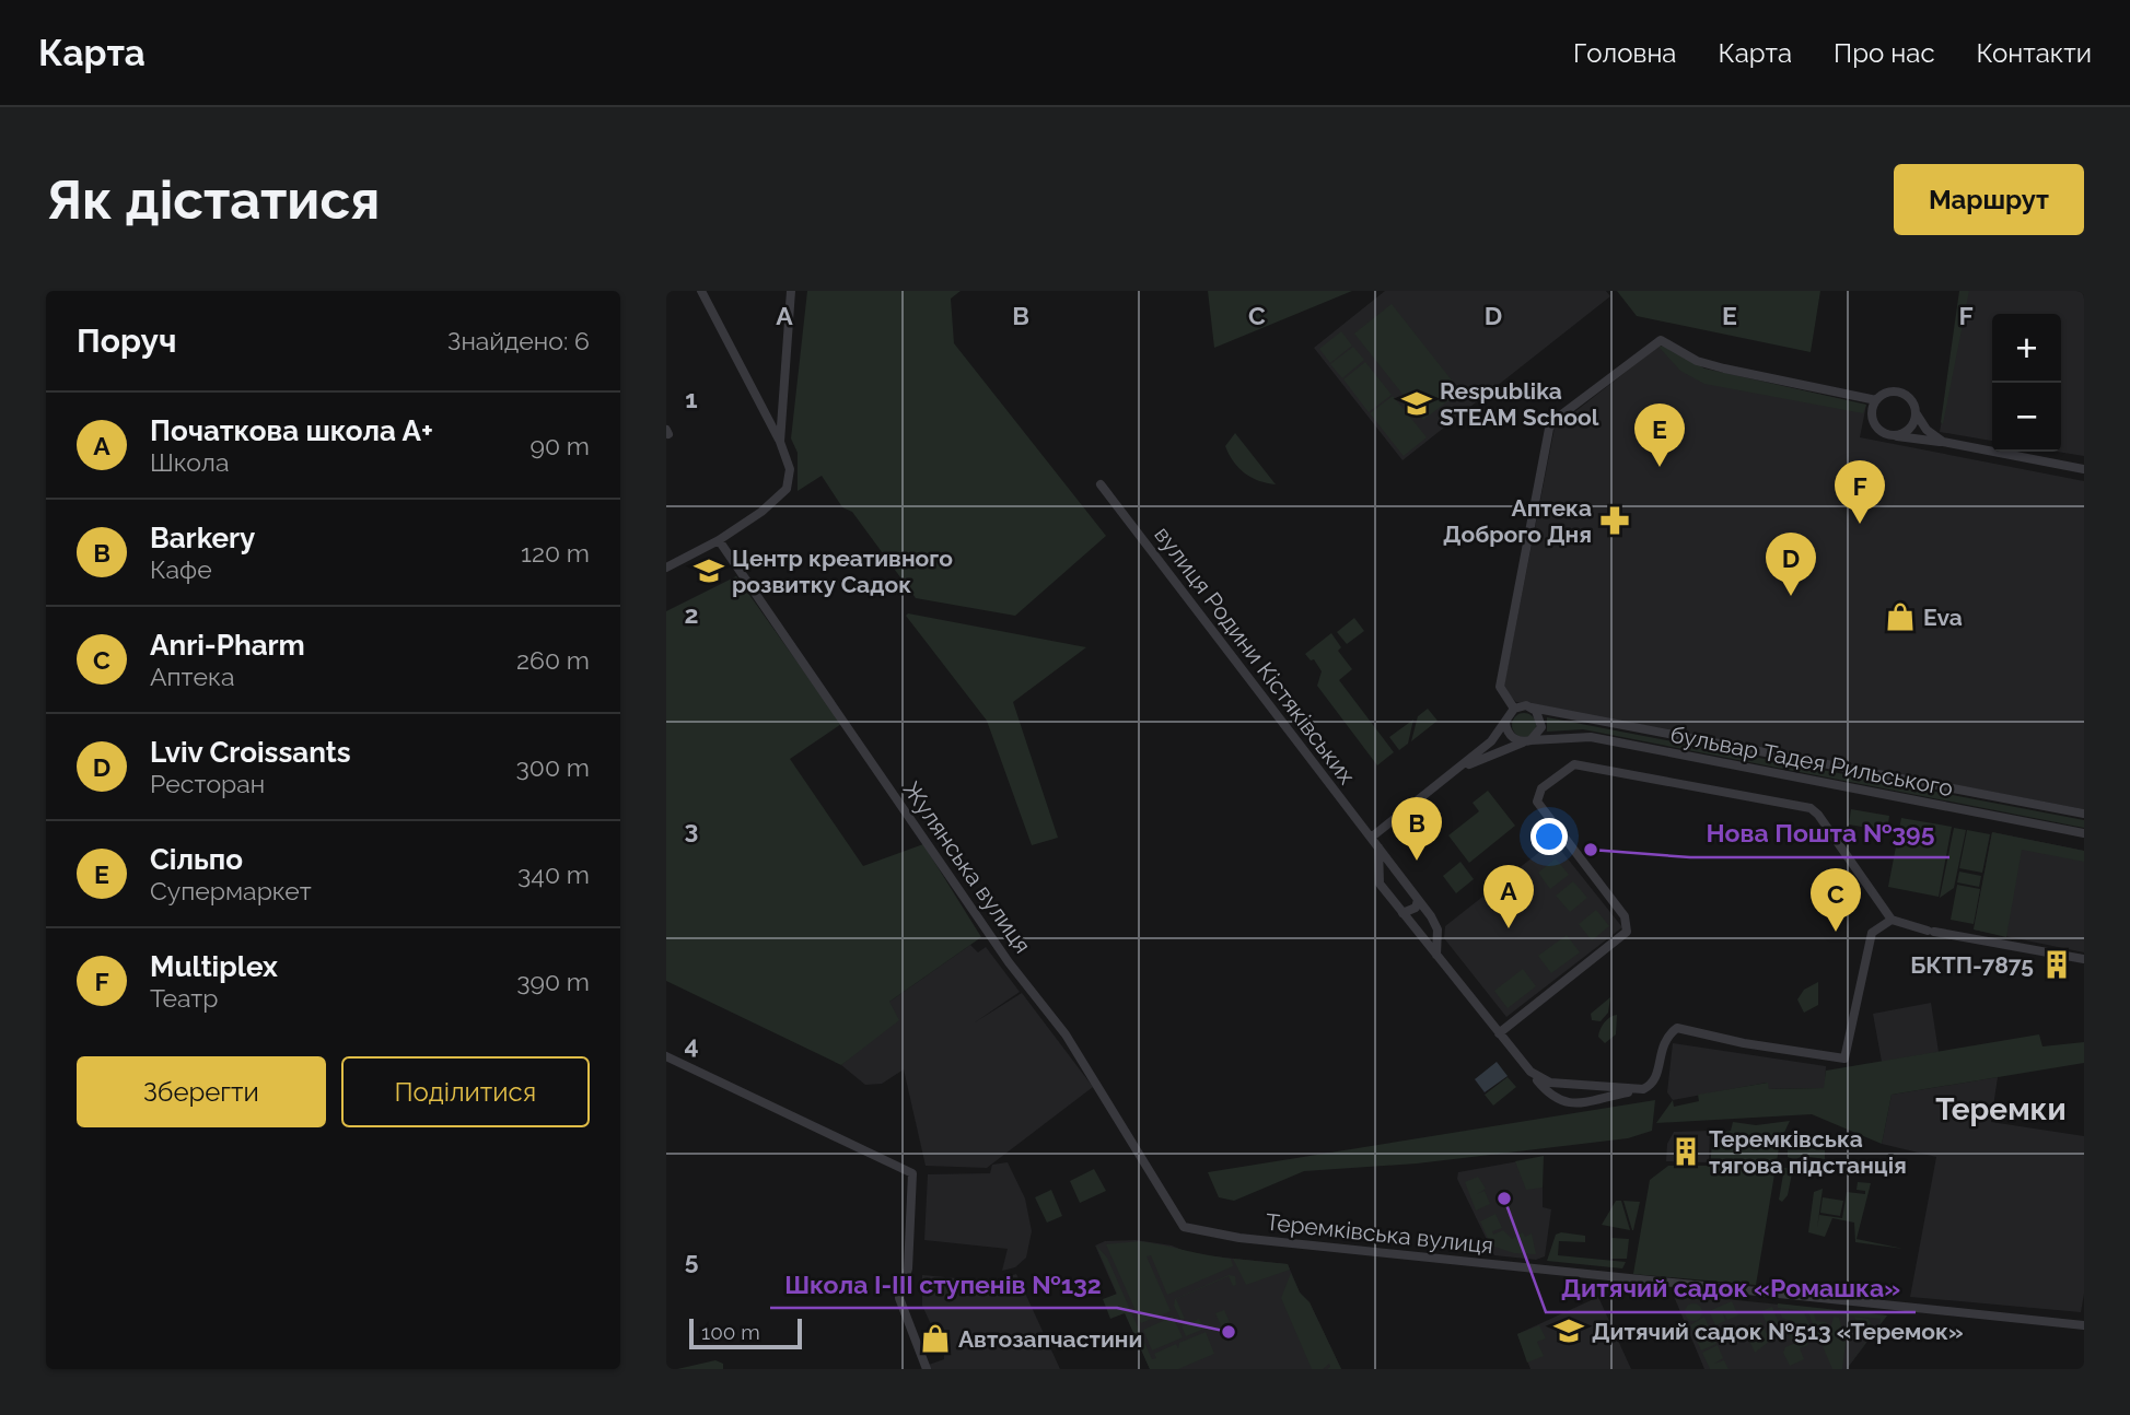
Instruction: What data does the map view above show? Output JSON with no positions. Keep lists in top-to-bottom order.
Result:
{
  "streets": {
    "street": [
      "вулиця Родини Кістяківських",
      "бульвар Тадея Рильського",
      "Жулянська вулиця",
      "Теремківська вулиця"
    ]
  },
  "crossings": [
    ["вулиця Родини Кістяківських", "бульвар Тадея Рильського"],
    ["Жулянська вулиця", "Теремківська вулиця"]
  ],
  "districts": ["Теремки"],
  "places": {
    "school or university": ["Respublika STEAM School", "Центр креативного розвитку Садок", "Дитячий садок №513 «Теремок»"],
    "pharmacy": ["Аптека Доброго Дня"],
    "shop": ["Eva", "Автозапчастини"],
    "other": ["Нова Пошта №395", "Дитячий садок «Ромашка»", "Школа І-ІІІ ступенів №132"],
    "building": ["БКТП-7875", "Теремківська тягова підстанція"]
  },
  "scale_bar": "100 m",
  "page": {
    "header": "Карта",
    "nav": [
      "Головна",
      "Карта",
      "Про нас",
      "Контакти"
    ],
    "buttons": [
      "Маршрут",
      ["Зберегти", "Поділитися"]
    ],
    "title": "Як дістатися",
    "heading": ["Поруч", "Знайдено: 6"],
    "map_buttons": ["+", "−"],
    "list": [
      {
        "mark": "A",
        "name": "Початкова школа А+",
        "note": "Школа",
        "value": "90 m"
      },
      {
        "mark": "B",
        "name": "Barkery",
        "note": "Кафе",
        "value": "120 m"
      },
      {
        "mark": "C",
        "name": "Anri-Pharm",
        "note": "Аптека",
        "value": "260 m"
      },
      {
        "mark": "D",
        "name": "Lviv Croissants",
        "note": "Ресторан",
        "value": "300 m"
      },
      {
        "mark": "E",
        "name": "Сільпо",
        "note": "Супермаркет",
        "value": "340 m"
      },
      {
        "mark": "F",
        "name": "Multiplex",
        "note": "Театр",
        "value": "390 m"
      }
    ],
    "pins": [
      "E",
      "F",
      "D",
      "B",
      "A",
      "C"
    ],
    "scale": "100 m"
  },
  "grid": {
    "columns": [
      "A",
      "B",
      "C",
      "D",
      "E",
      "F"
    ],
    "rows": [
      "1",
      "2",
      "3",
      "4",
      "5"
    ]
  }
}
